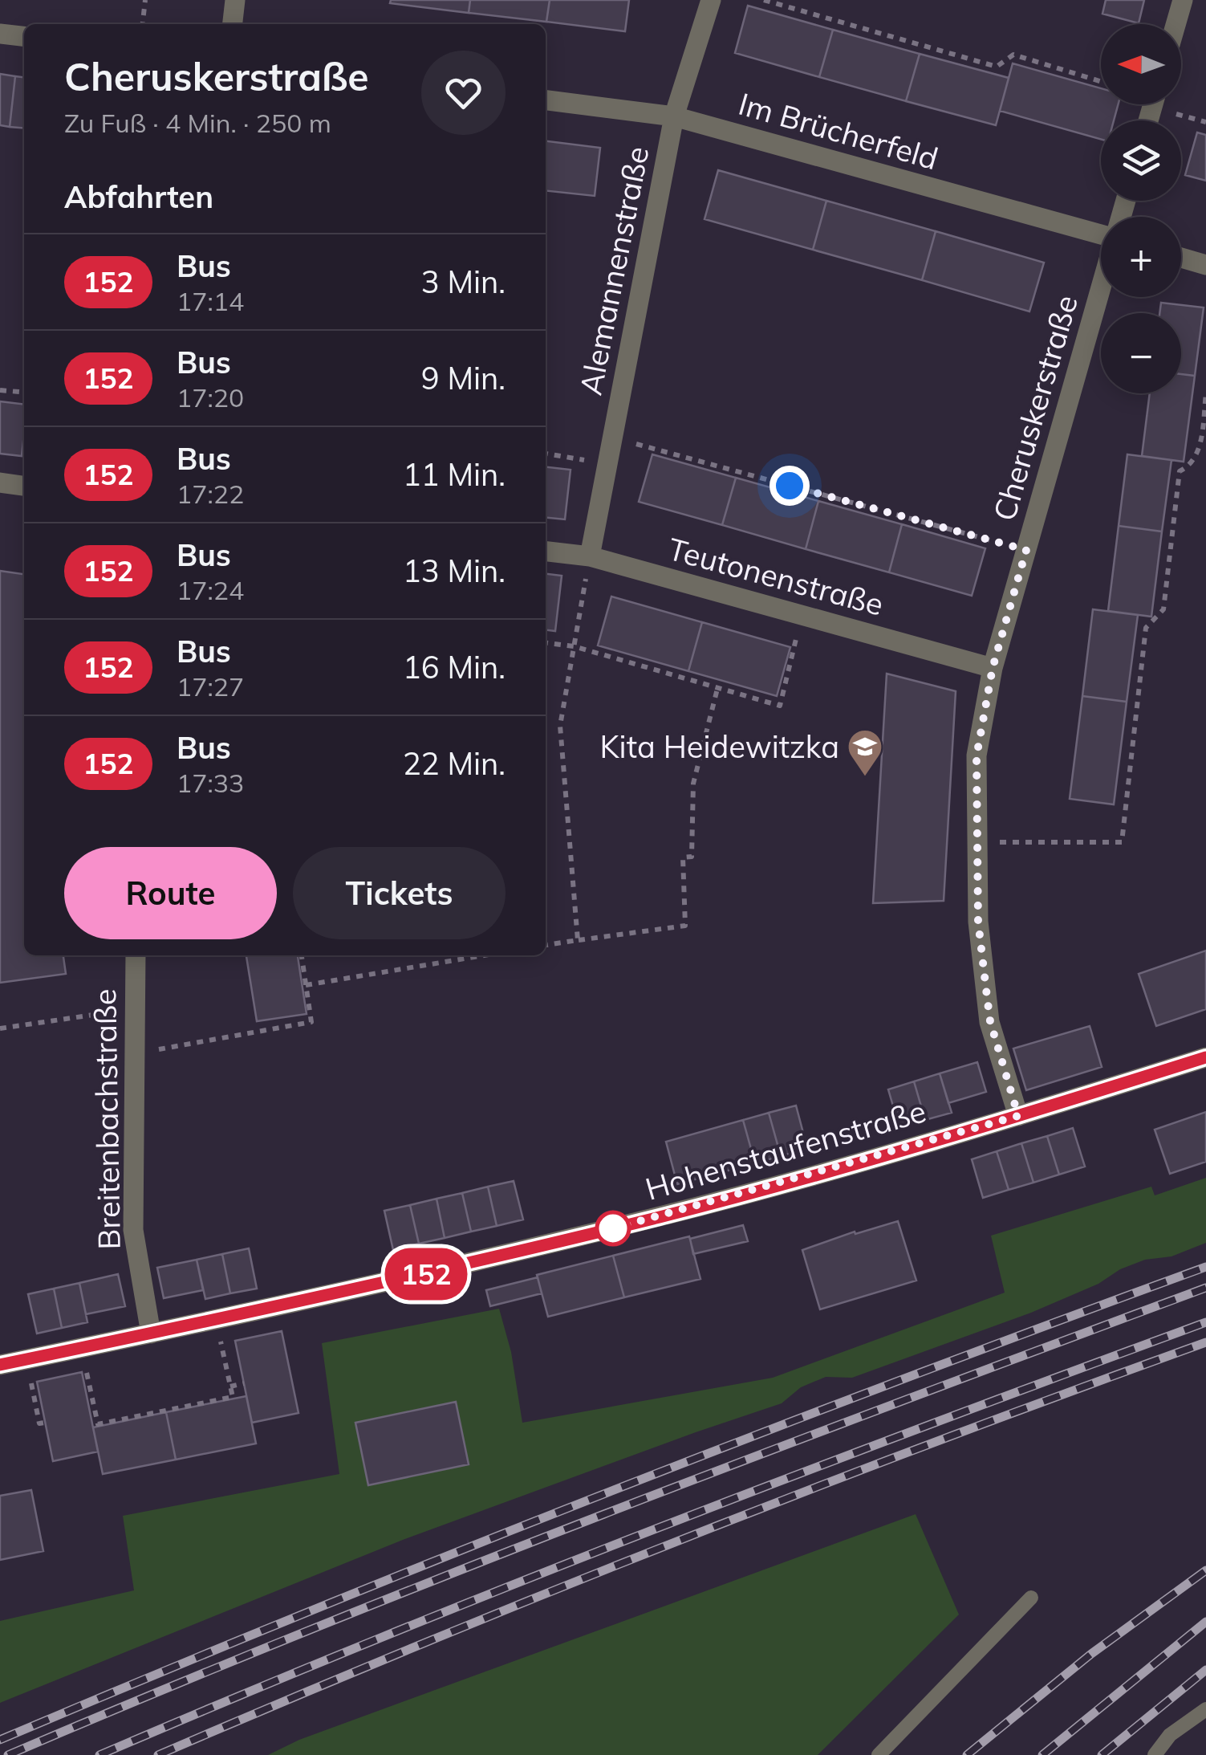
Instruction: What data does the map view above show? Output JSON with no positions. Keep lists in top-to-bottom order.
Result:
{
  "streets": {
    "street": [
      "Im Brücherfeld",
      "Alemannenstraße",
      "Cheruskerstraße",
      "Teutonenstraße",
      "Breitenbachstraße",
      "Hohenstaufenstraße"
    ]
  },
  "crossings": [
    ["Im Brücherfeld", "Alemannenstraße"],
    ["Alemannenstraße", "Teutonenstraße"],
    ["Cheruskerstraße", "Teutonenstraße"],
    ["Cheruskerstraße", "Hohenstaufenstraße"],
    ["Breitenbachstraße", "Hohenstaufenstraße"]
  ],
  "places": {
    "school or university": ["Kita Heidewitzka"]
  },
  "lines": ["bus line 152"],
  "north": "left",
  "page": {
    "on_map": "152",
    "map_buttons": ["+", "−"],
    "heading": [
      ["Cheruskerstraße", "Zu Fuß · 4 Min. · 250 m"],
      "Abfahrten"
    ],
    "list": [
      {
        "mark": "152",
        "name": "Bus",
        "note": "17:14",
        "value": "3 Min."
      },
      {
        "mark": "152",
        "name": "Bus",
        "note": "17:20",
        "value": "9 Min."
      },
      {
        "mark": "152",
        "name": "Bus",
        "note": "17:22",
        "value": "11 Min."
      },
      {
        "mark": "152",
        "name": "Bus",
        "note": "17:24",
        "value": "13 Min."
      },
      {
        "mark": "152",
        "name": "Bus",
        "note": "17:27",
        "value": "16 Min."
      },
      {
        "mark": "152",
        "name": "Bus",
        "note": "17:33",
        "value": "22 Min."
      }
    ],
    "buttons": ["Route", "Tickets"]
  }
}
